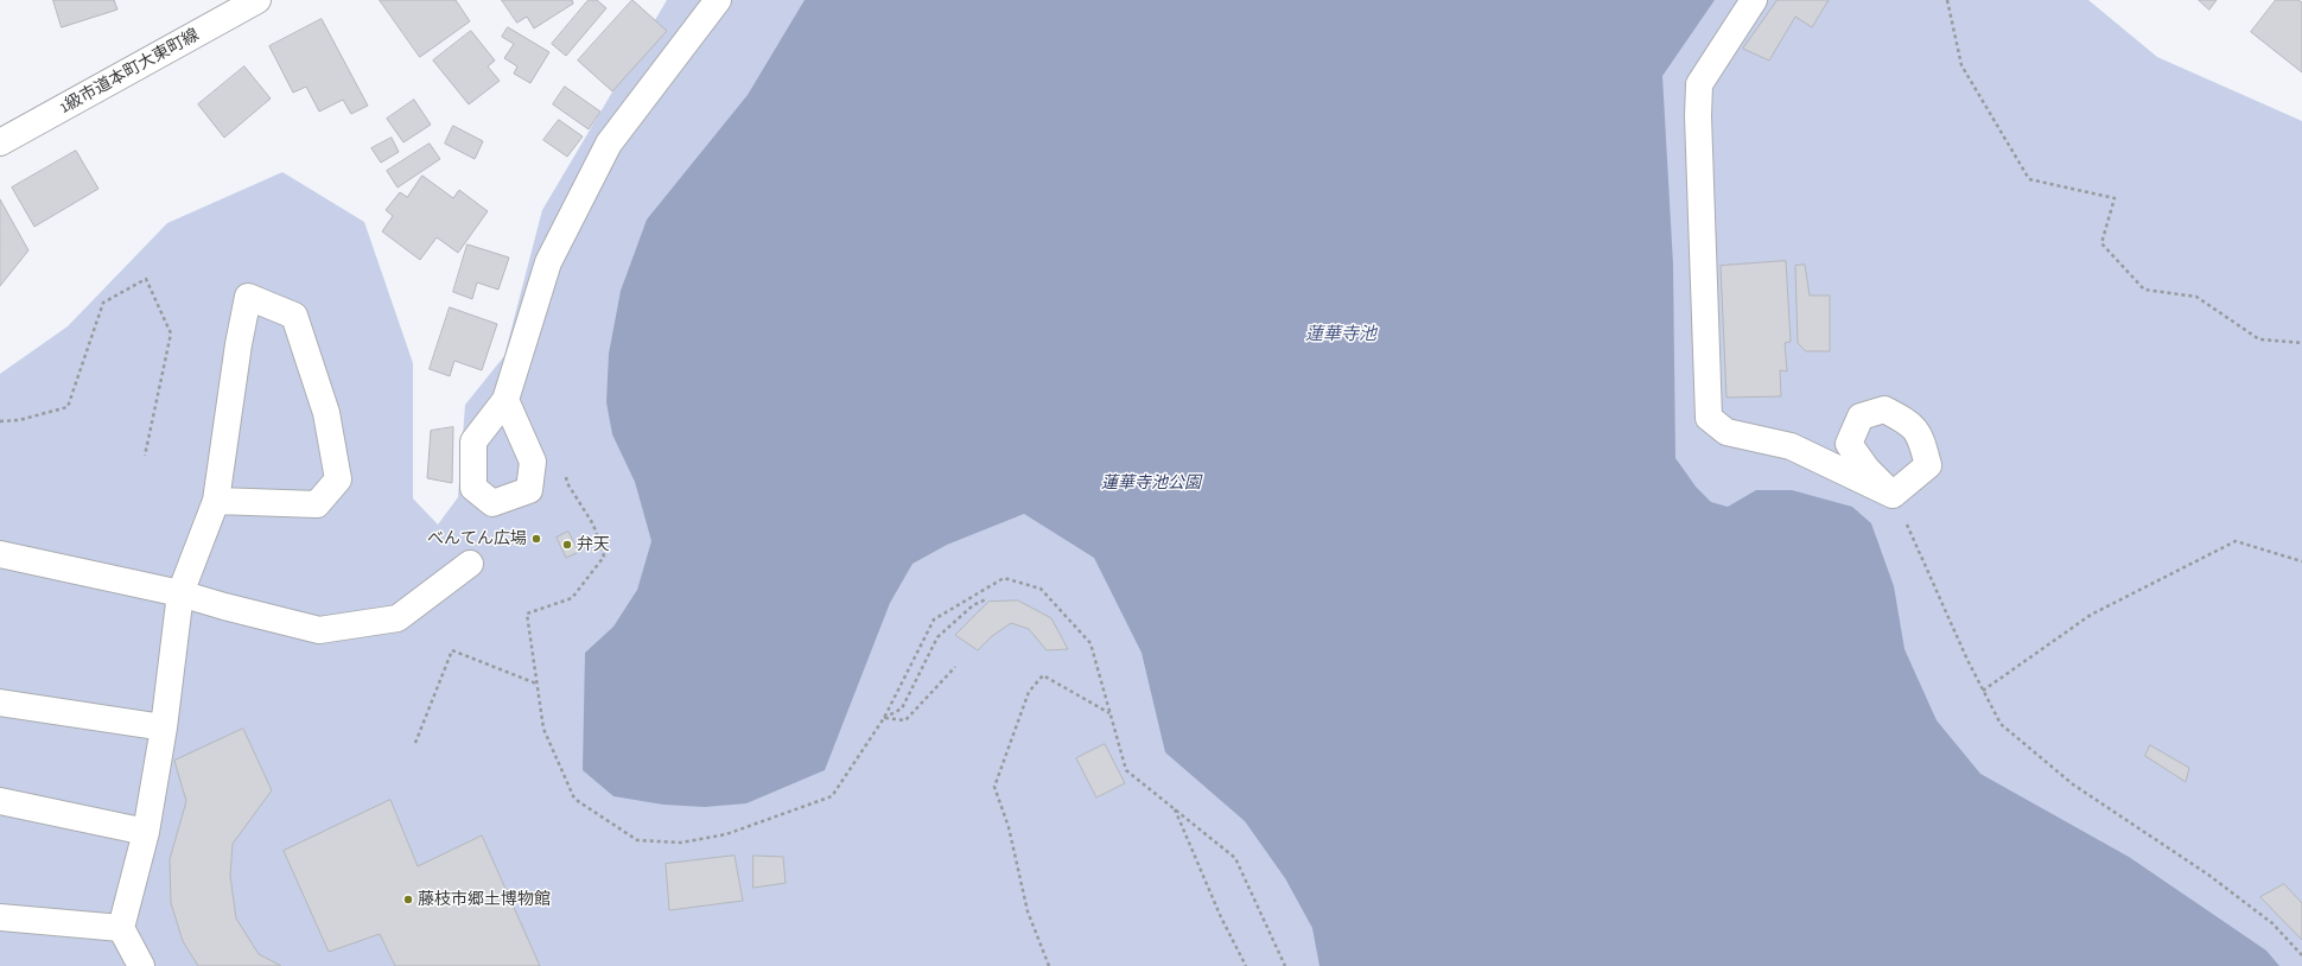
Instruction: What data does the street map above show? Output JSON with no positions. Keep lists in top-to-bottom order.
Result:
{
  "streets": {
    "street": ["1級市道本町大東町線"]
  },
  "water": ["蓮華寺池"],
  "parks": ["蓮華寺池公園"],
  "places": ["べんてん広場", "弁天", "藤枝市郷土博物館"]
}
